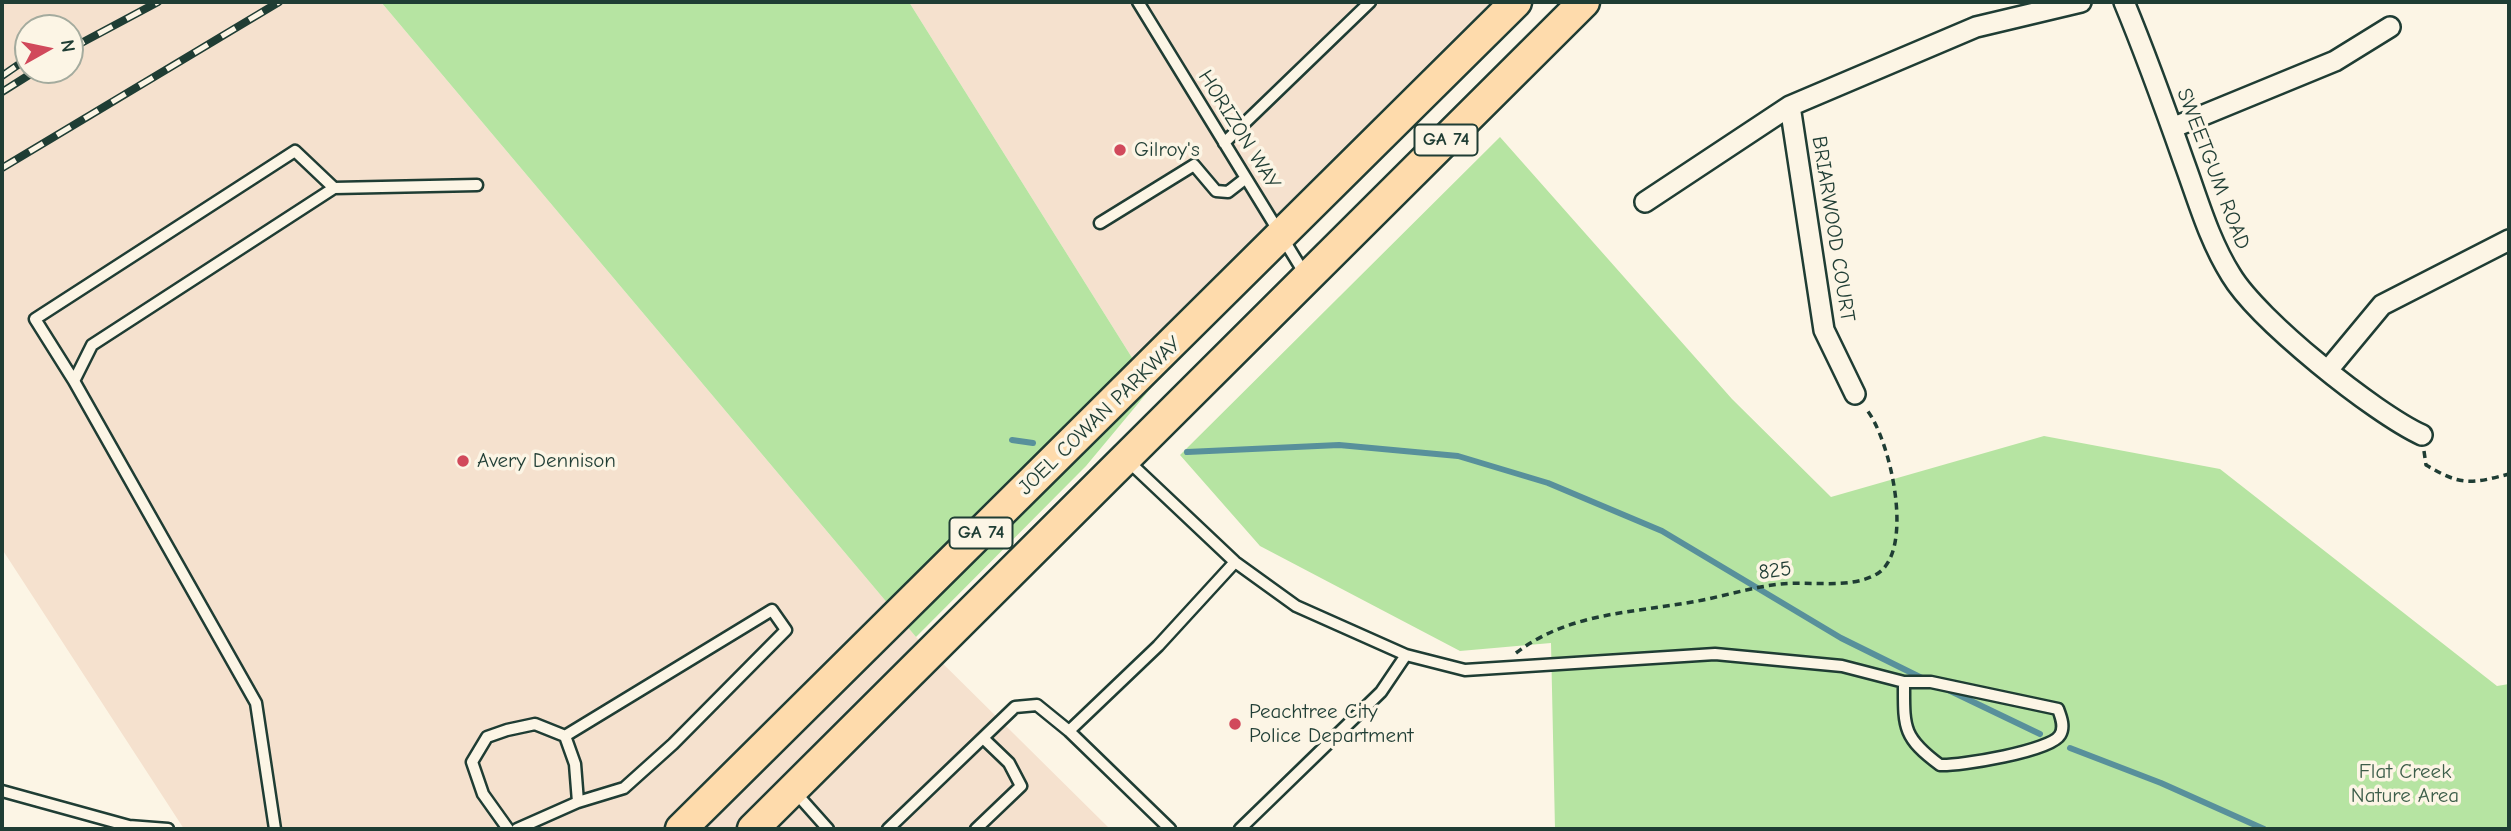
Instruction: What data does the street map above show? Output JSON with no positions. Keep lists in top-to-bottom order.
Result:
{
  "streets": {
    "main road": ["GA 74", "JOEL COWAN PARKWAY"],
    "street": ["SWEETGUM ROAD", "BRIARWOOD COURT"],
    "lane": ["HORIZON WAY"],
    "path": ["825"]
  },
  "crossings": [
    ["HORIZON WAY", "GA 74"],
    ["HORIZON WAY", "JOEL COWAN PARKWAY"],
    ["BRIARWOOD COURT", "825"]
  ],
  "parks": ["Flat Creek Nature Area"],
  "places": ["Gilroy's", "Avery Dennison", "Peachtree City Police Department"],
  "north": "right"
}
